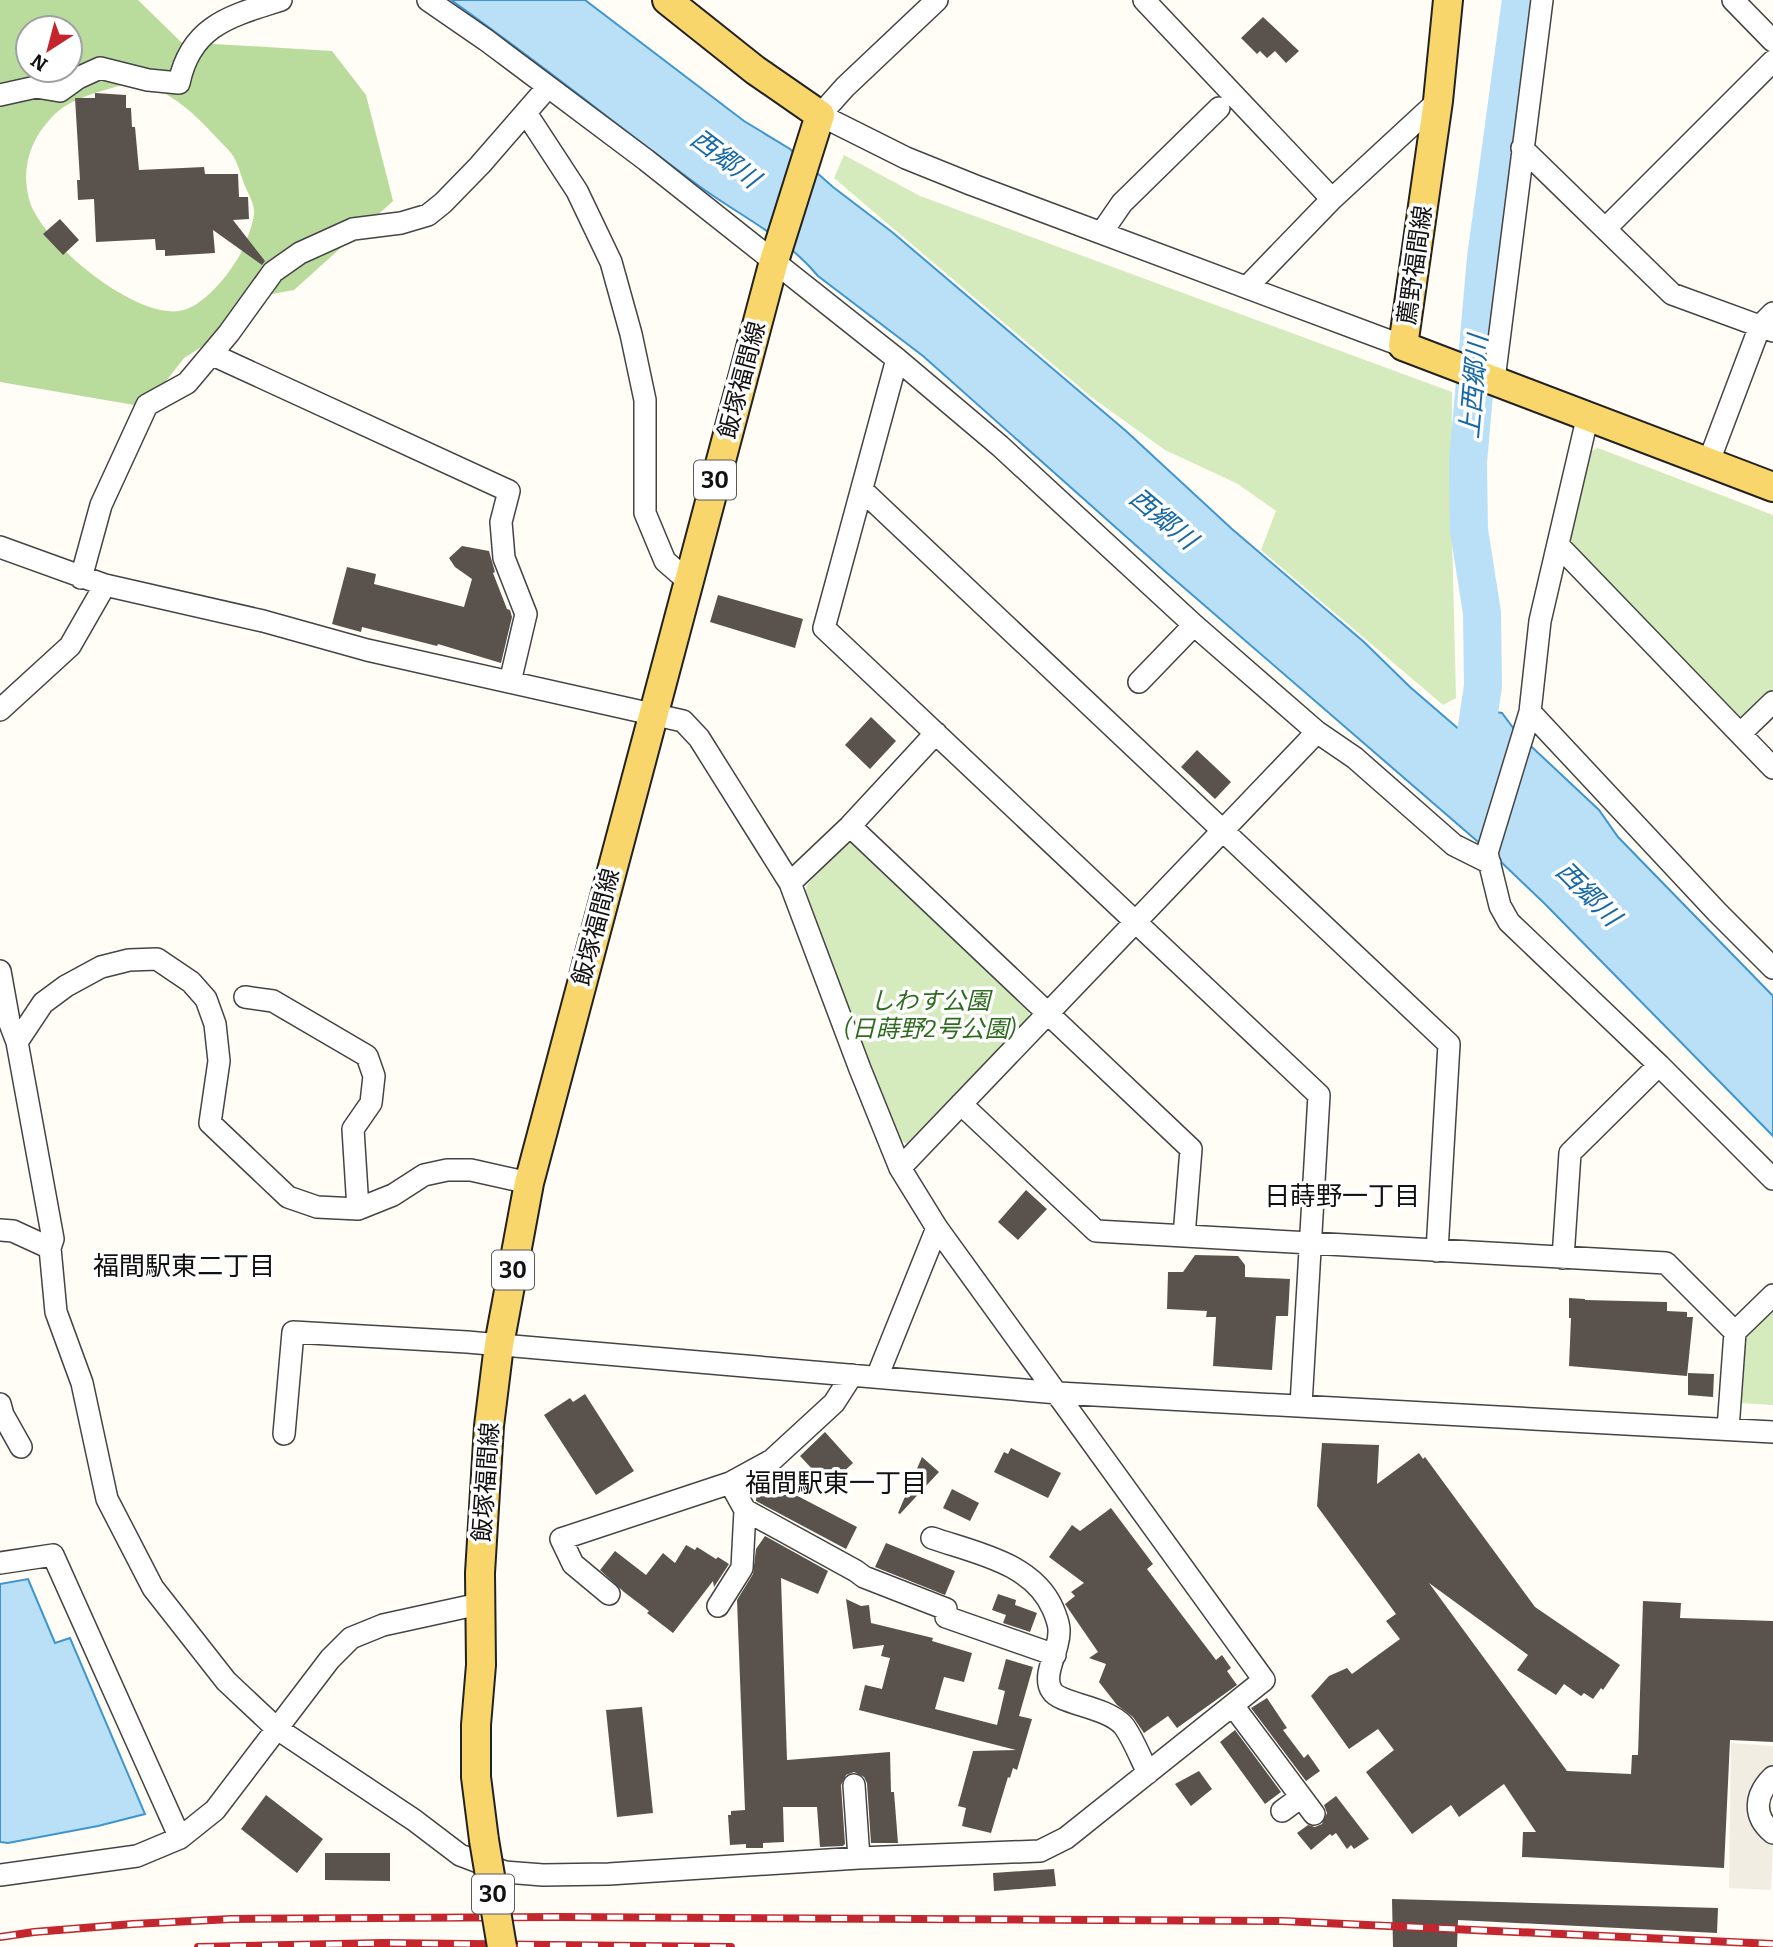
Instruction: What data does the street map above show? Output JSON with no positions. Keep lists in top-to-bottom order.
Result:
{
  "streets": {
    "main road": ["薦野福間線", "飯塚福間線", "30"]
  },
  "districts": ["日蒔野一丁目", "福間駅東二丁目", "福間駅東一丁目"],
  "water": ["西郷川", "上西郷川"],
  "parks": ["しわす公園 (日蒔野2号公園)"],
  "north": "bottom left"
}
